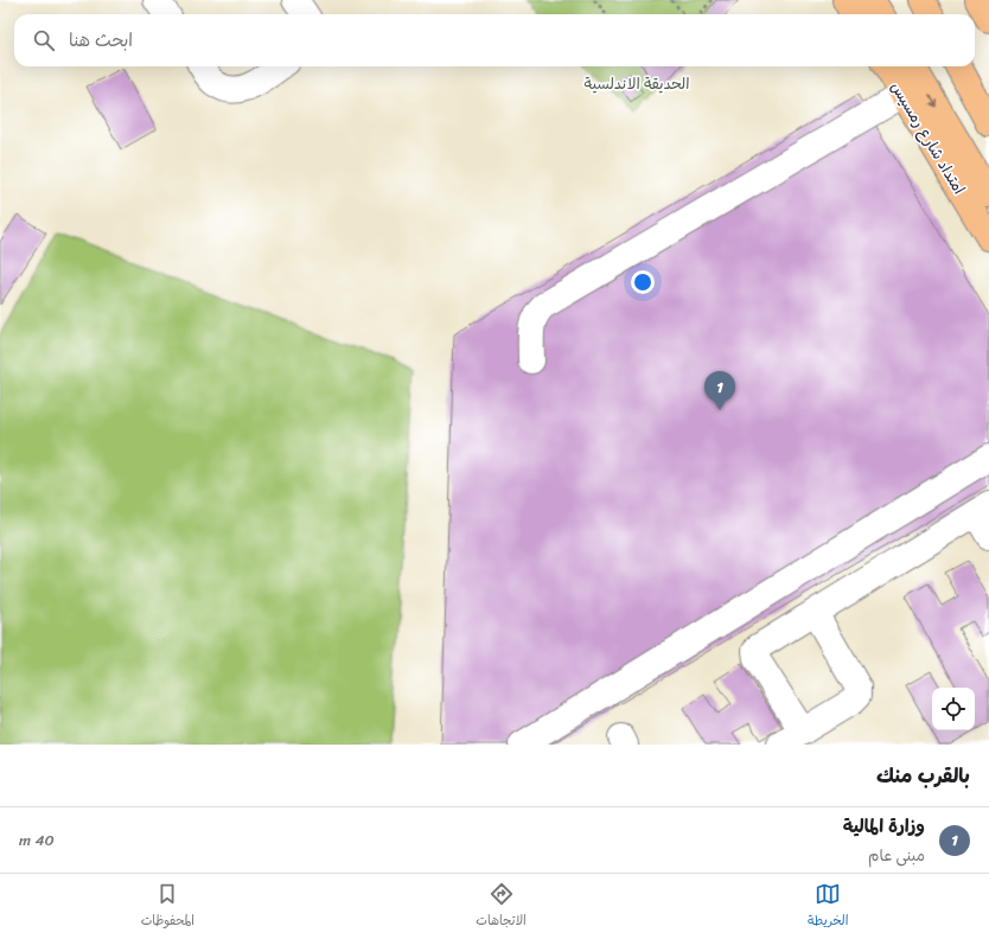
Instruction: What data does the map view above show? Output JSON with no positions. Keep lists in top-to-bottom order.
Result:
{
  "streets": {
    "main road": ["امتداد شارع رمسيس"]
  },
  "parks": ["الحديقة الاندلسية"],
  "page": {
    "search": "ابحث هنا",
    "pins": "1",
    "heading": "بالقرب منك",
    "list": [
      {
        "mark": "1",
        "name": "وزارة المالية",
        "note": "مبنى عام",
        "value": "40 m"
      }
    ],
    "nav": ["الخريطة", "الاتجاهات", "المحفوظات"]
  }
}
